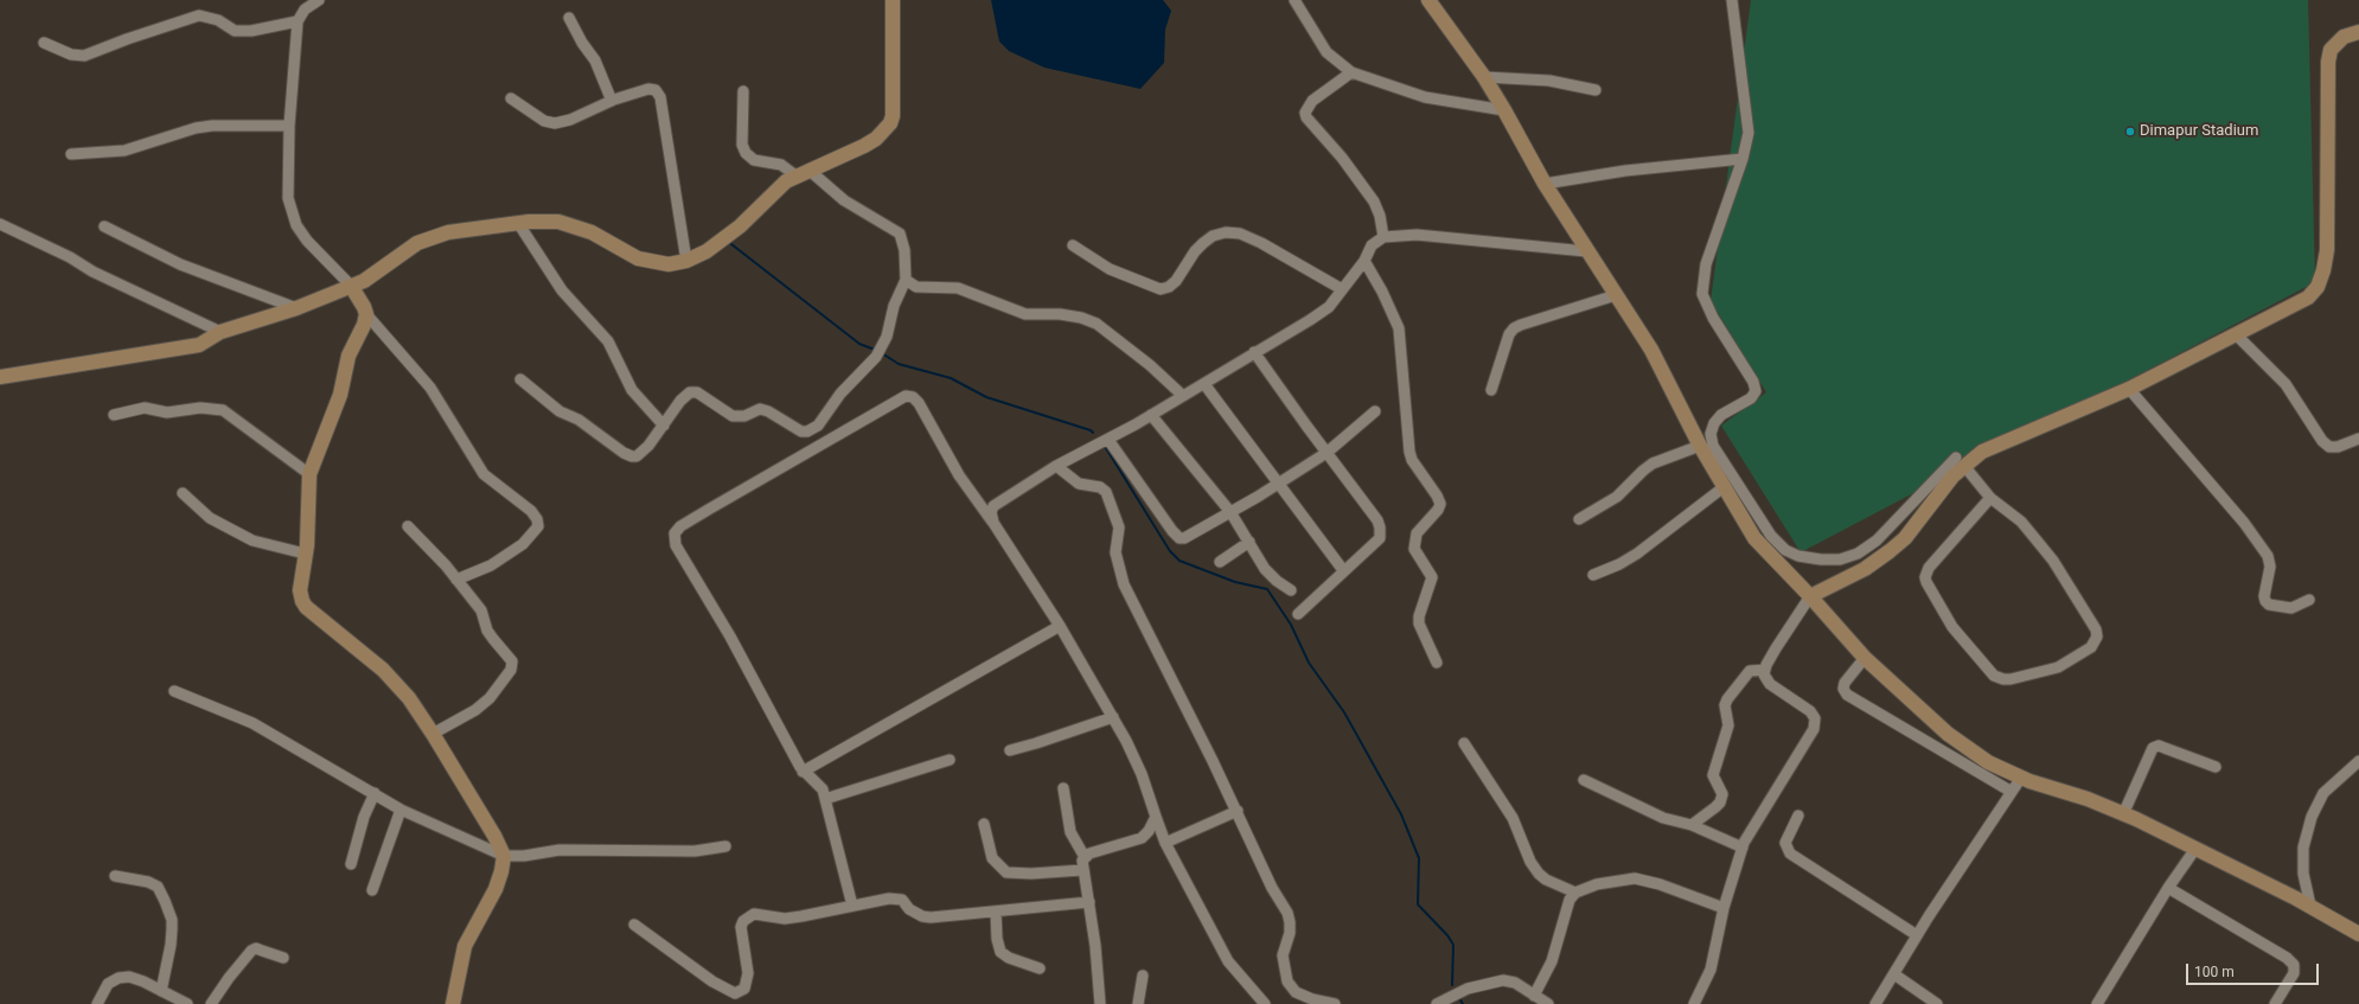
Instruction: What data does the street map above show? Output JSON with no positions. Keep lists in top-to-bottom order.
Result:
{
  "places": ["Dimapur Stadium"],
  "scale_bar": "100 m"
}
